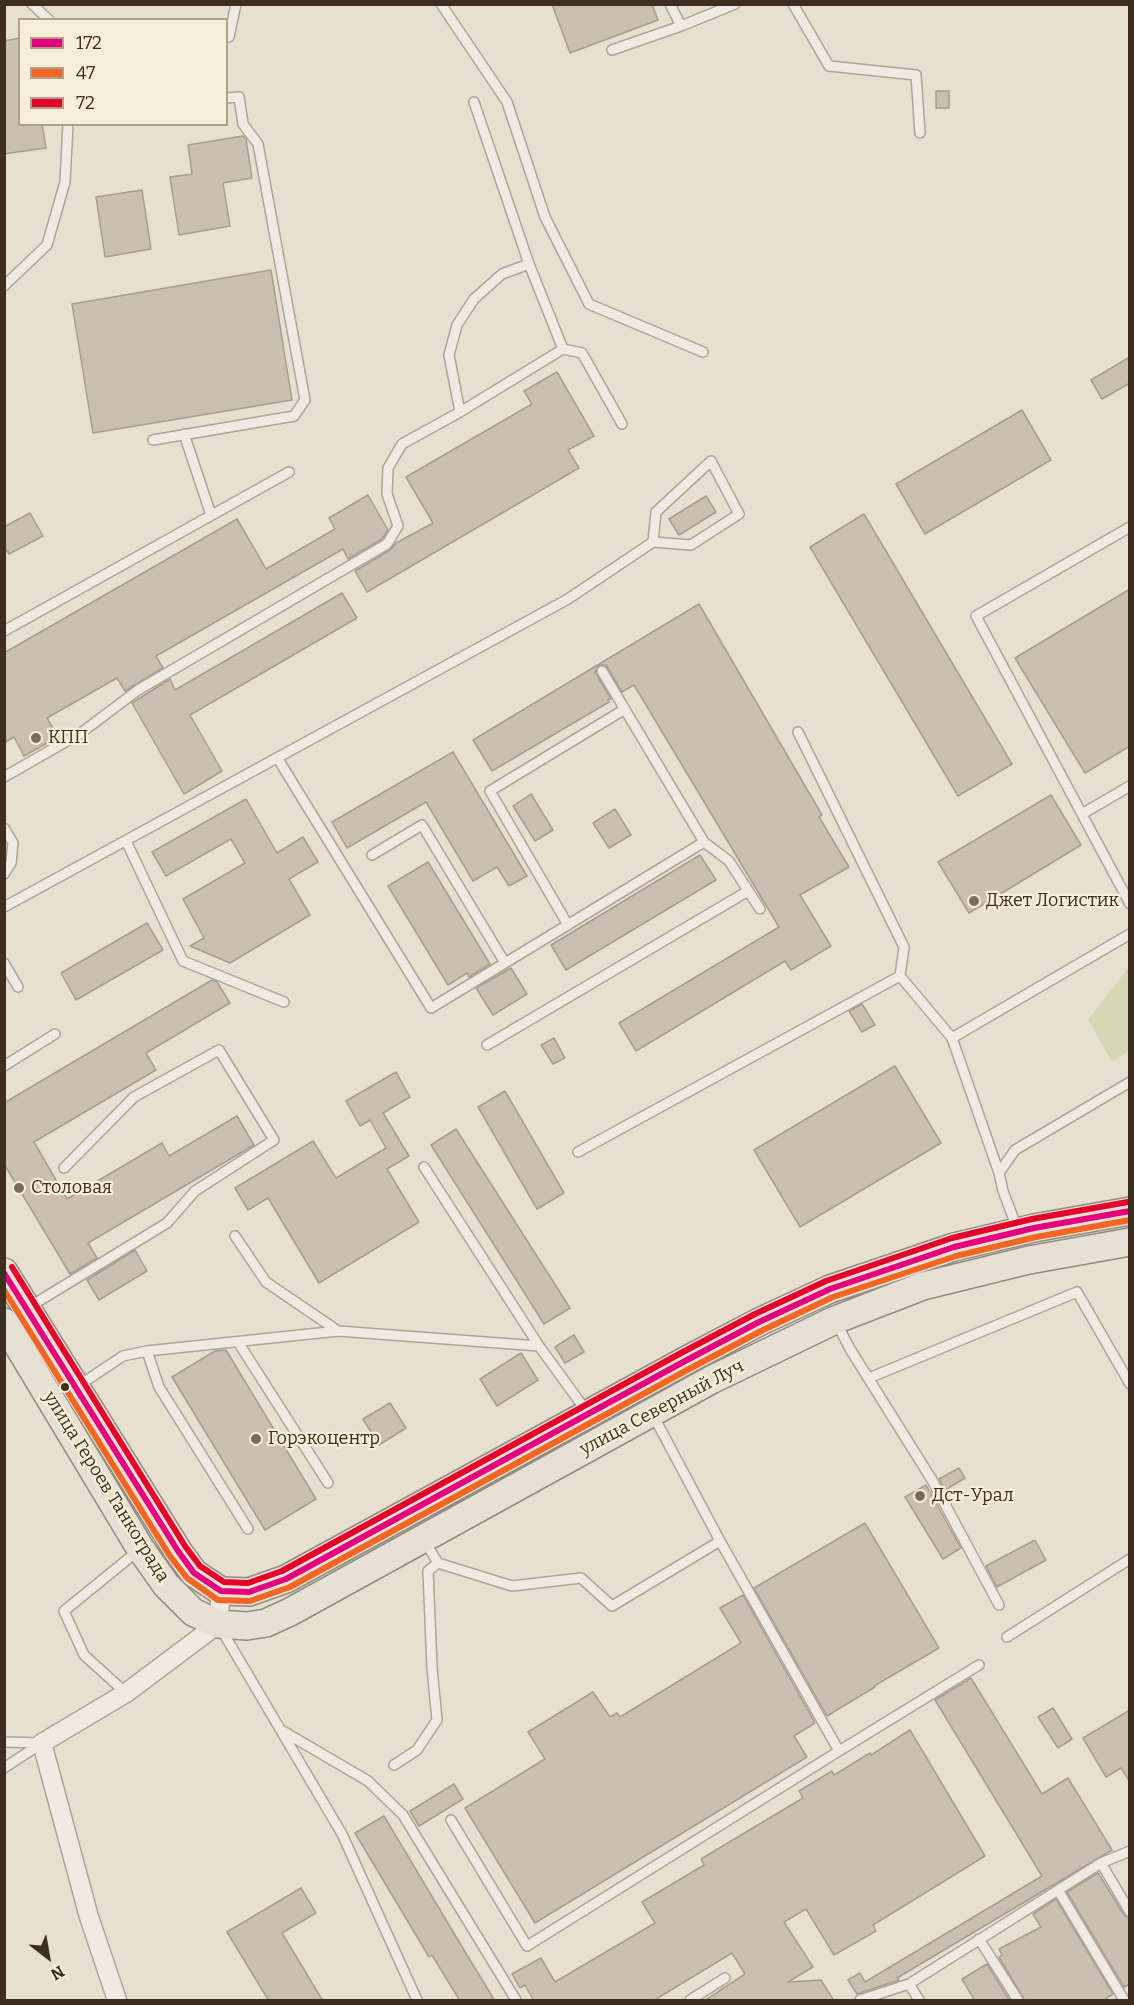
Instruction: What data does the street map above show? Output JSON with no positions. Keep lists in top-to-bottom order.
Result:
{
  "streets": {
    "main road": ["улица Северный Луч", "улица Героев Танкограда"]
  },
  "crossings": [
    ["улица Северный Луч", "улица Героев Танкограда"]
  ],
  "places": [
    "КПП",
    "Джет Логистик",
    "Столовая",
    "Горэкоцентр",
    "Дст-Урал"
  ],
  "lines": ["transit line 72", "transit line 172", "transit line 47"],
  "legend": ["172", "47", "72"],
  "north": "bottom right"
}
